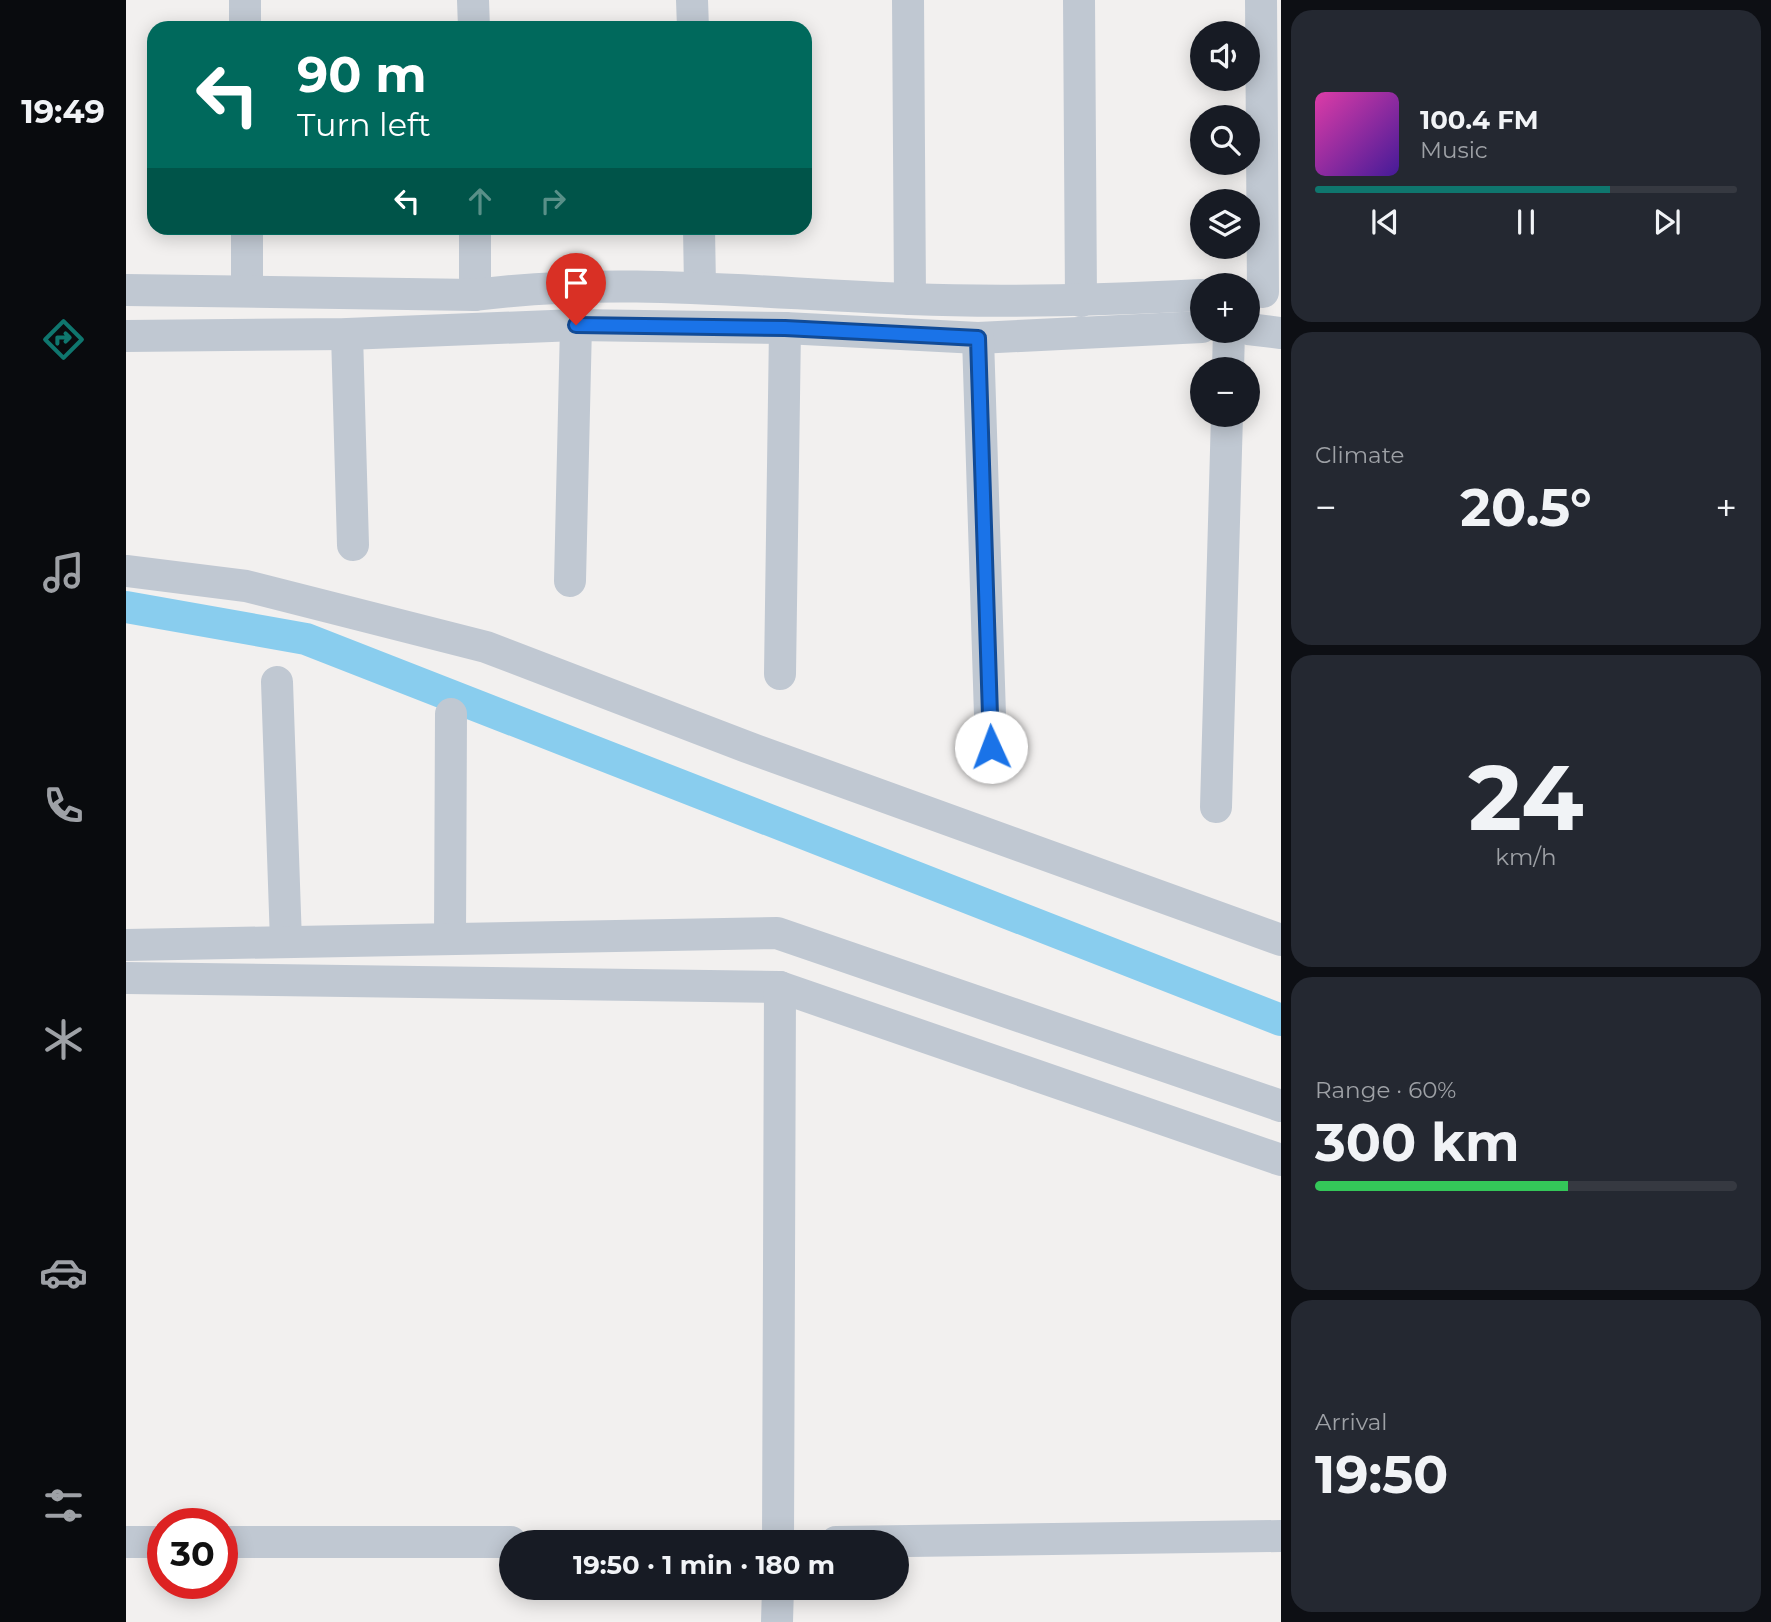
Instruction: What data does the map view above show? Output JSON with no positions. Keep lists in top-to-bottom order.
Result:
{
  "page": {
    "tabs": "19:49",
    "map_buttons": ["+", "−"],
    "turn": ["90 m", "Turn left"],
    "song": ["100.4 FM", "Music"],
    "tile": [
      "Climate",
      ["24", "km/h"],
      ["Range · 60%", "300 km"],
      ["Arrival", "19:50"]
    ],
    "heat": ["−", "20.5°", "+"],
    "limit": "30",
    "trip": "19:50 · 1 min · 180 m"
  }
}
